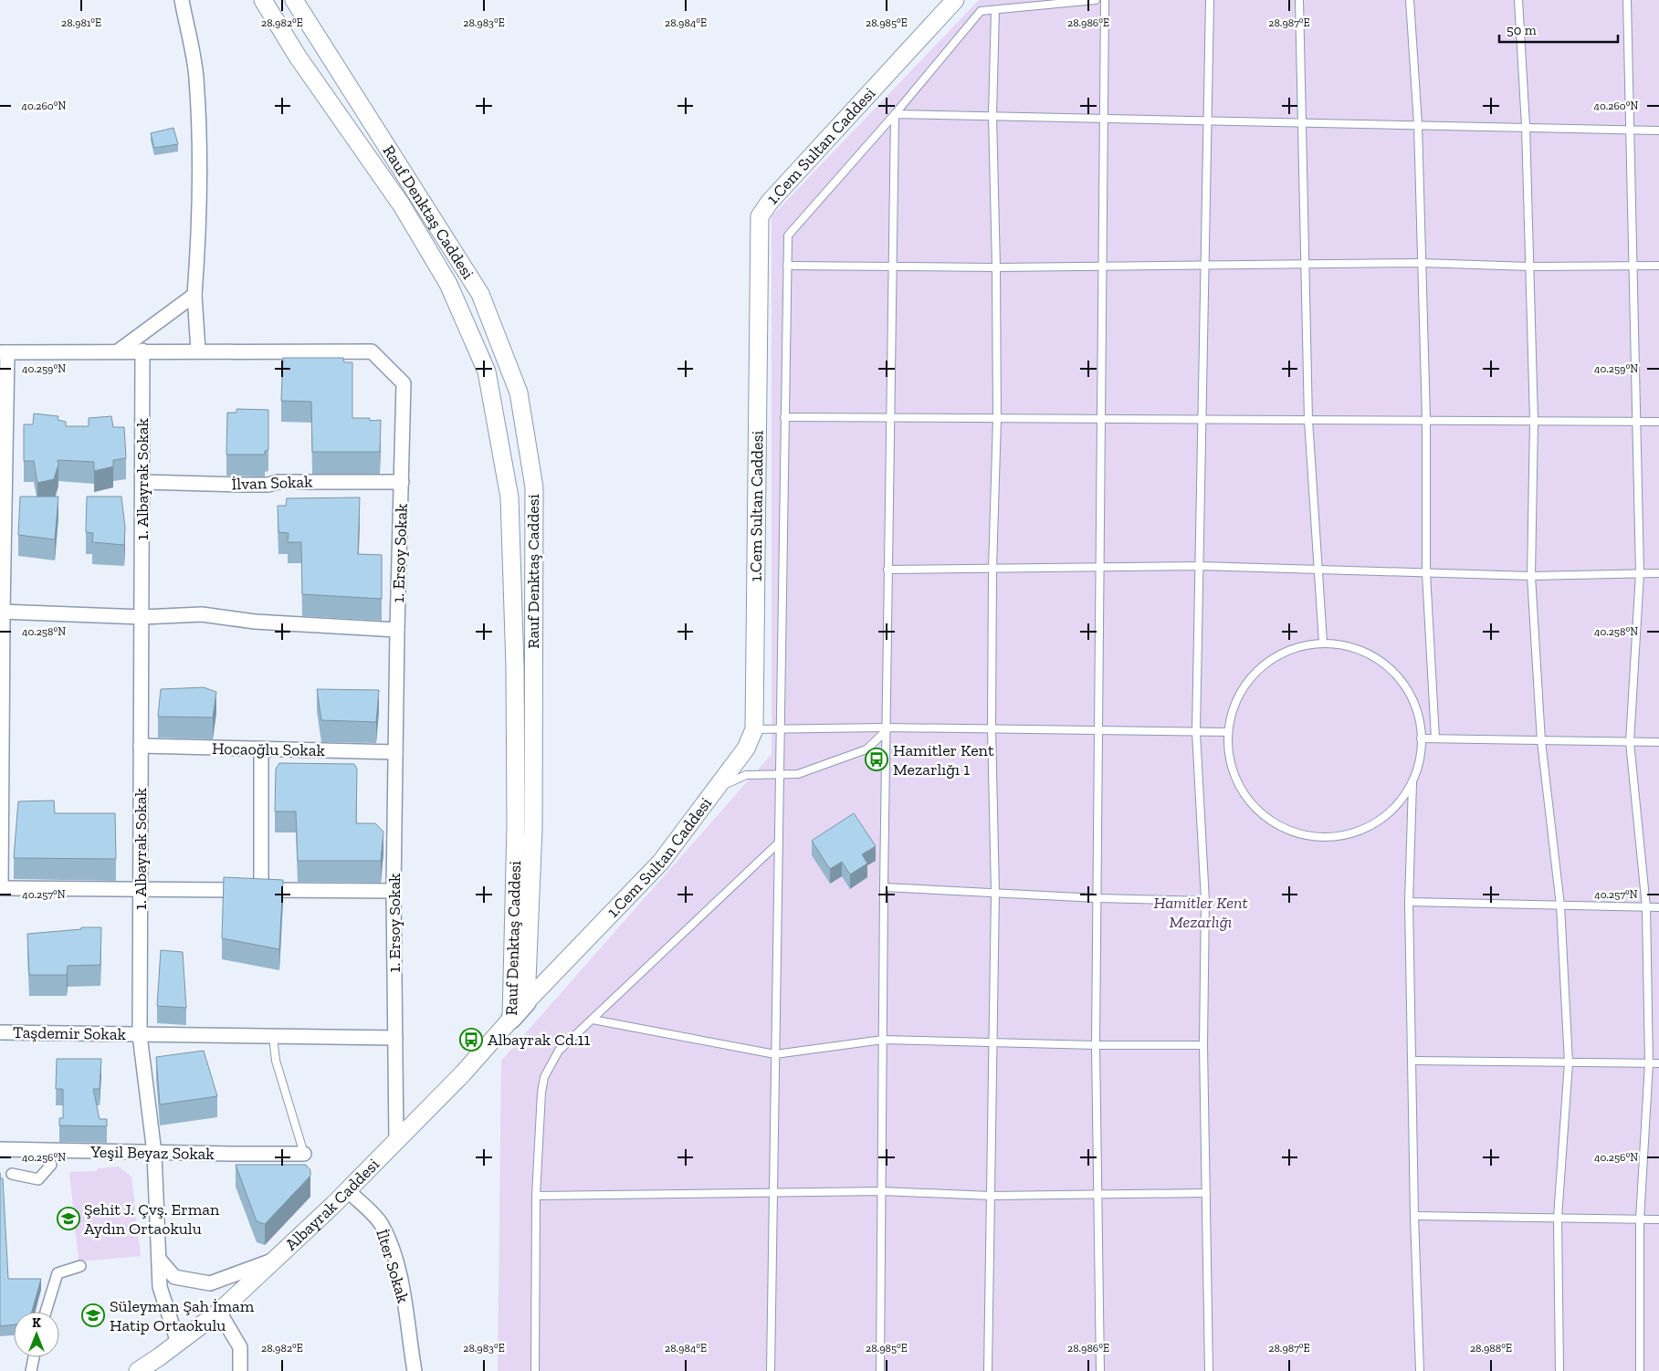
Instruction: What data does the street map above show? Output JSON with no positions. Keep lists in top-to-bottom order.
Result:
{
  "streets": {
    "main road": ["Rauf Denktaş Caddesi"],
    "street": [
      "1.Cem Sultan Caddesi",
      "1. Albayrak Sokak",
      "İlvan Sokak",
      "1. Ersoy Sokak",
      "Hocaoğlu Sokak",
      "Taşdemir Sokak",
      "Yeşil Beyaz Sokak",
      "Albayrak Caddesi",
      "İlter Sokak"
    ]
  },
  "crossings": [
    ["1.Cem Sultan Caddesi", "Rauf Denktaş Caddesi"],
    ["Rauf Denktaş Caddesi", "Albayrak Caddesi"],
    ["1. Albayrak Sokak", "İlvan Sokak"],
    ["1. Albayrak Sokak", "1. Ersoy Sokak"],
    ["1. Albayrak Sokak", "Hocaoğlu Sokak"],
    ["1. Albayrak Sokak", "Taşdemir Sokak"],
    ["1. Albayrak Sokak", "Yeşil Beyaz Sokak"],
    ["1. Albayrak Sokak", "Albayrak Caddesi"],
    ["İlvan Sokak", "1. Ersoy Sokak"],
    ["1. Ersoy Sokak", "Hocaoğlu Sokak"],
    ["1. Ersoy Sokak", "Taşdemir Sokak"],
    ["1. Ersoy Sokak", "Albayrak Caddesi"],
    ["Albayrak Caddesi", "İlter Sokak"]
  ],
  "parks": ["Hamitler Kent Mezarlığı"],
  "places": {
    "bus stop": ["Hamitler Kent Mezarlığı 1", "Albayrak Cd.11"],
    "school or university": ["Şehit J. Çvş. Erman Aydın Ortaokulu", "Süleyman Şah İmam Hatip Ortaokulu"]
  },
  "scale_bar": "50 m",
  "north": "top",
  "coordinates": [
    "28.981°E",
    "28.982°E",
    "28.983°E",
    "28.984°E",
    "28.985°E",
    "28.986°E",
    "28.987°E",
    "40.260°N",
    "40.259°N",
    "40.258°N",
    "40.257°N",
    "40.256°N",
    "28.988°E"
  ]
}
